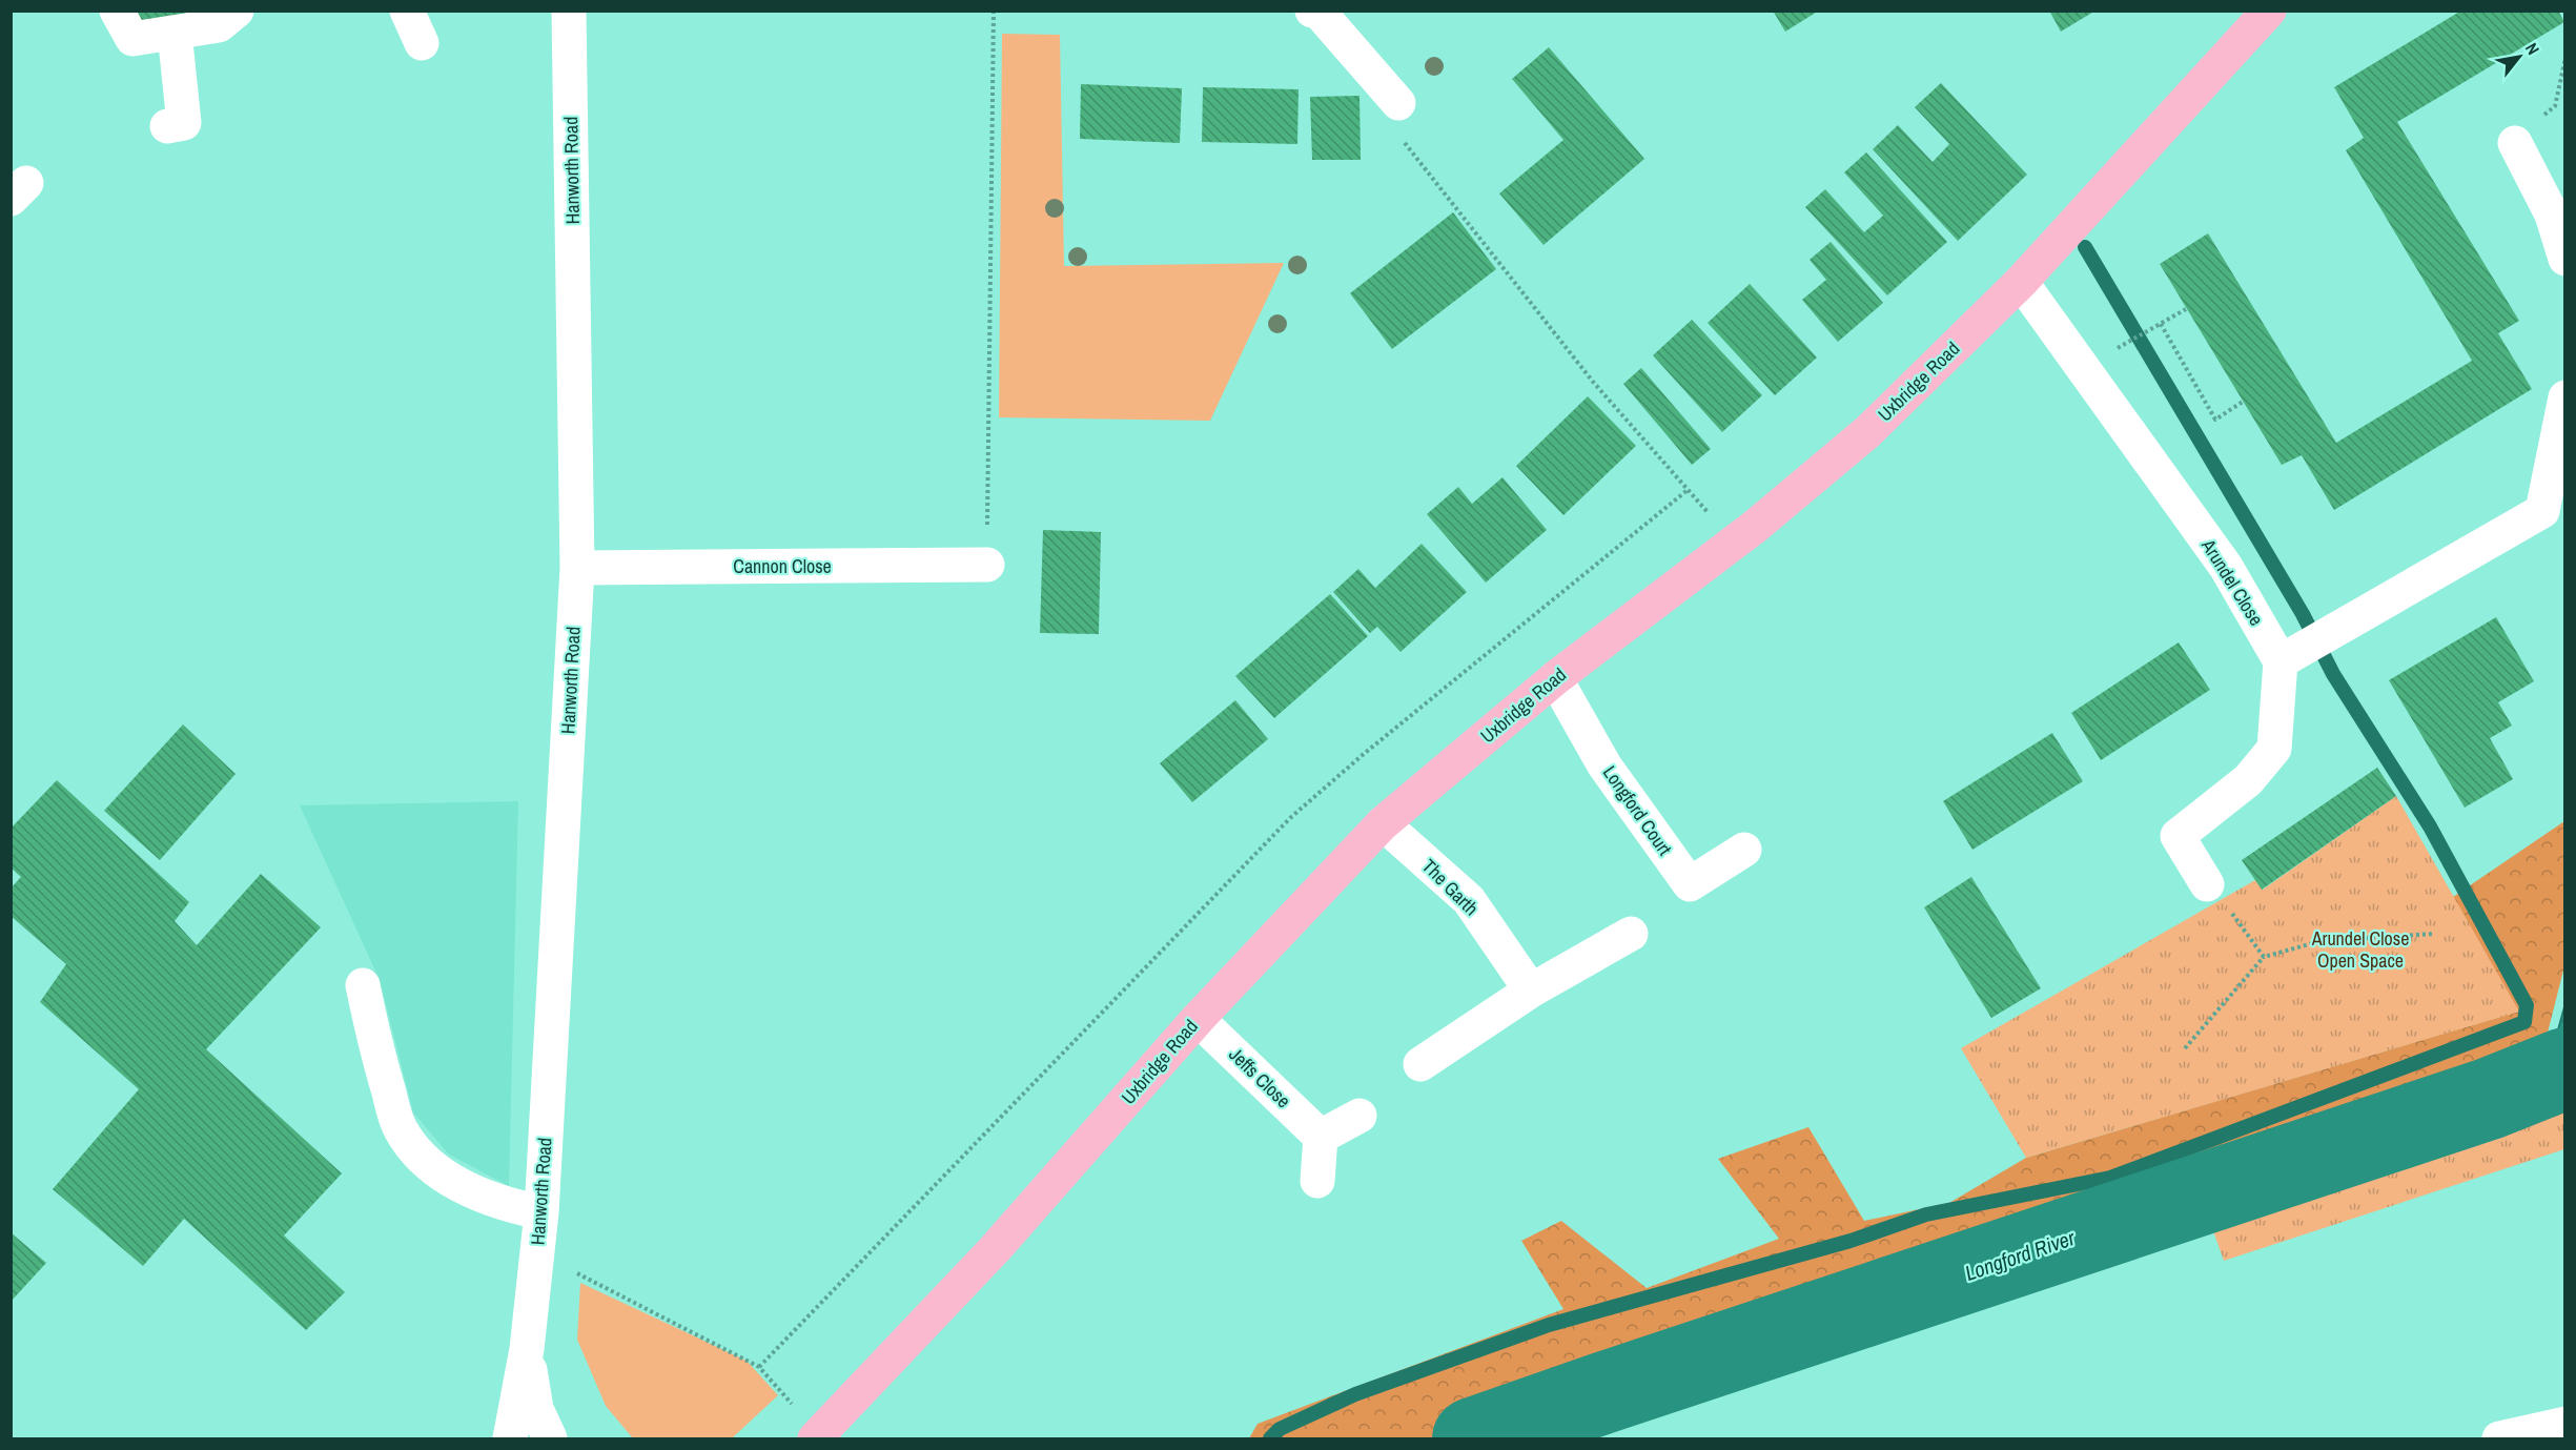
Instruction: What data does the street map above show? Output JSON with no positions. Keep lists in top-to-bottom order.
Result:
{
  "streets": {
    "main road": ["Uxbridge Road"],
    "street": [
      "Hanworth Road",
      "Cannon Close",
      "Arundel Close",
      "Longford Court",
      "The Garth",
      "Jeffs Close"
    ]
  },
  "crossings": [
    ["Hanworth Road", "Cannon Close"],
    ["Uxbridge Road", "Arundel Close"],
    ["Uxbridge Road", "Longford Court"],
    ["Uxbridge Road", "The Garth"],
    ["Uxbridge Road", "Jeffs Close"]
  ],
  "water": ["Longford River"],
  "parks": ["Arundel Close Open Space"],
  "north": "top right"
}
